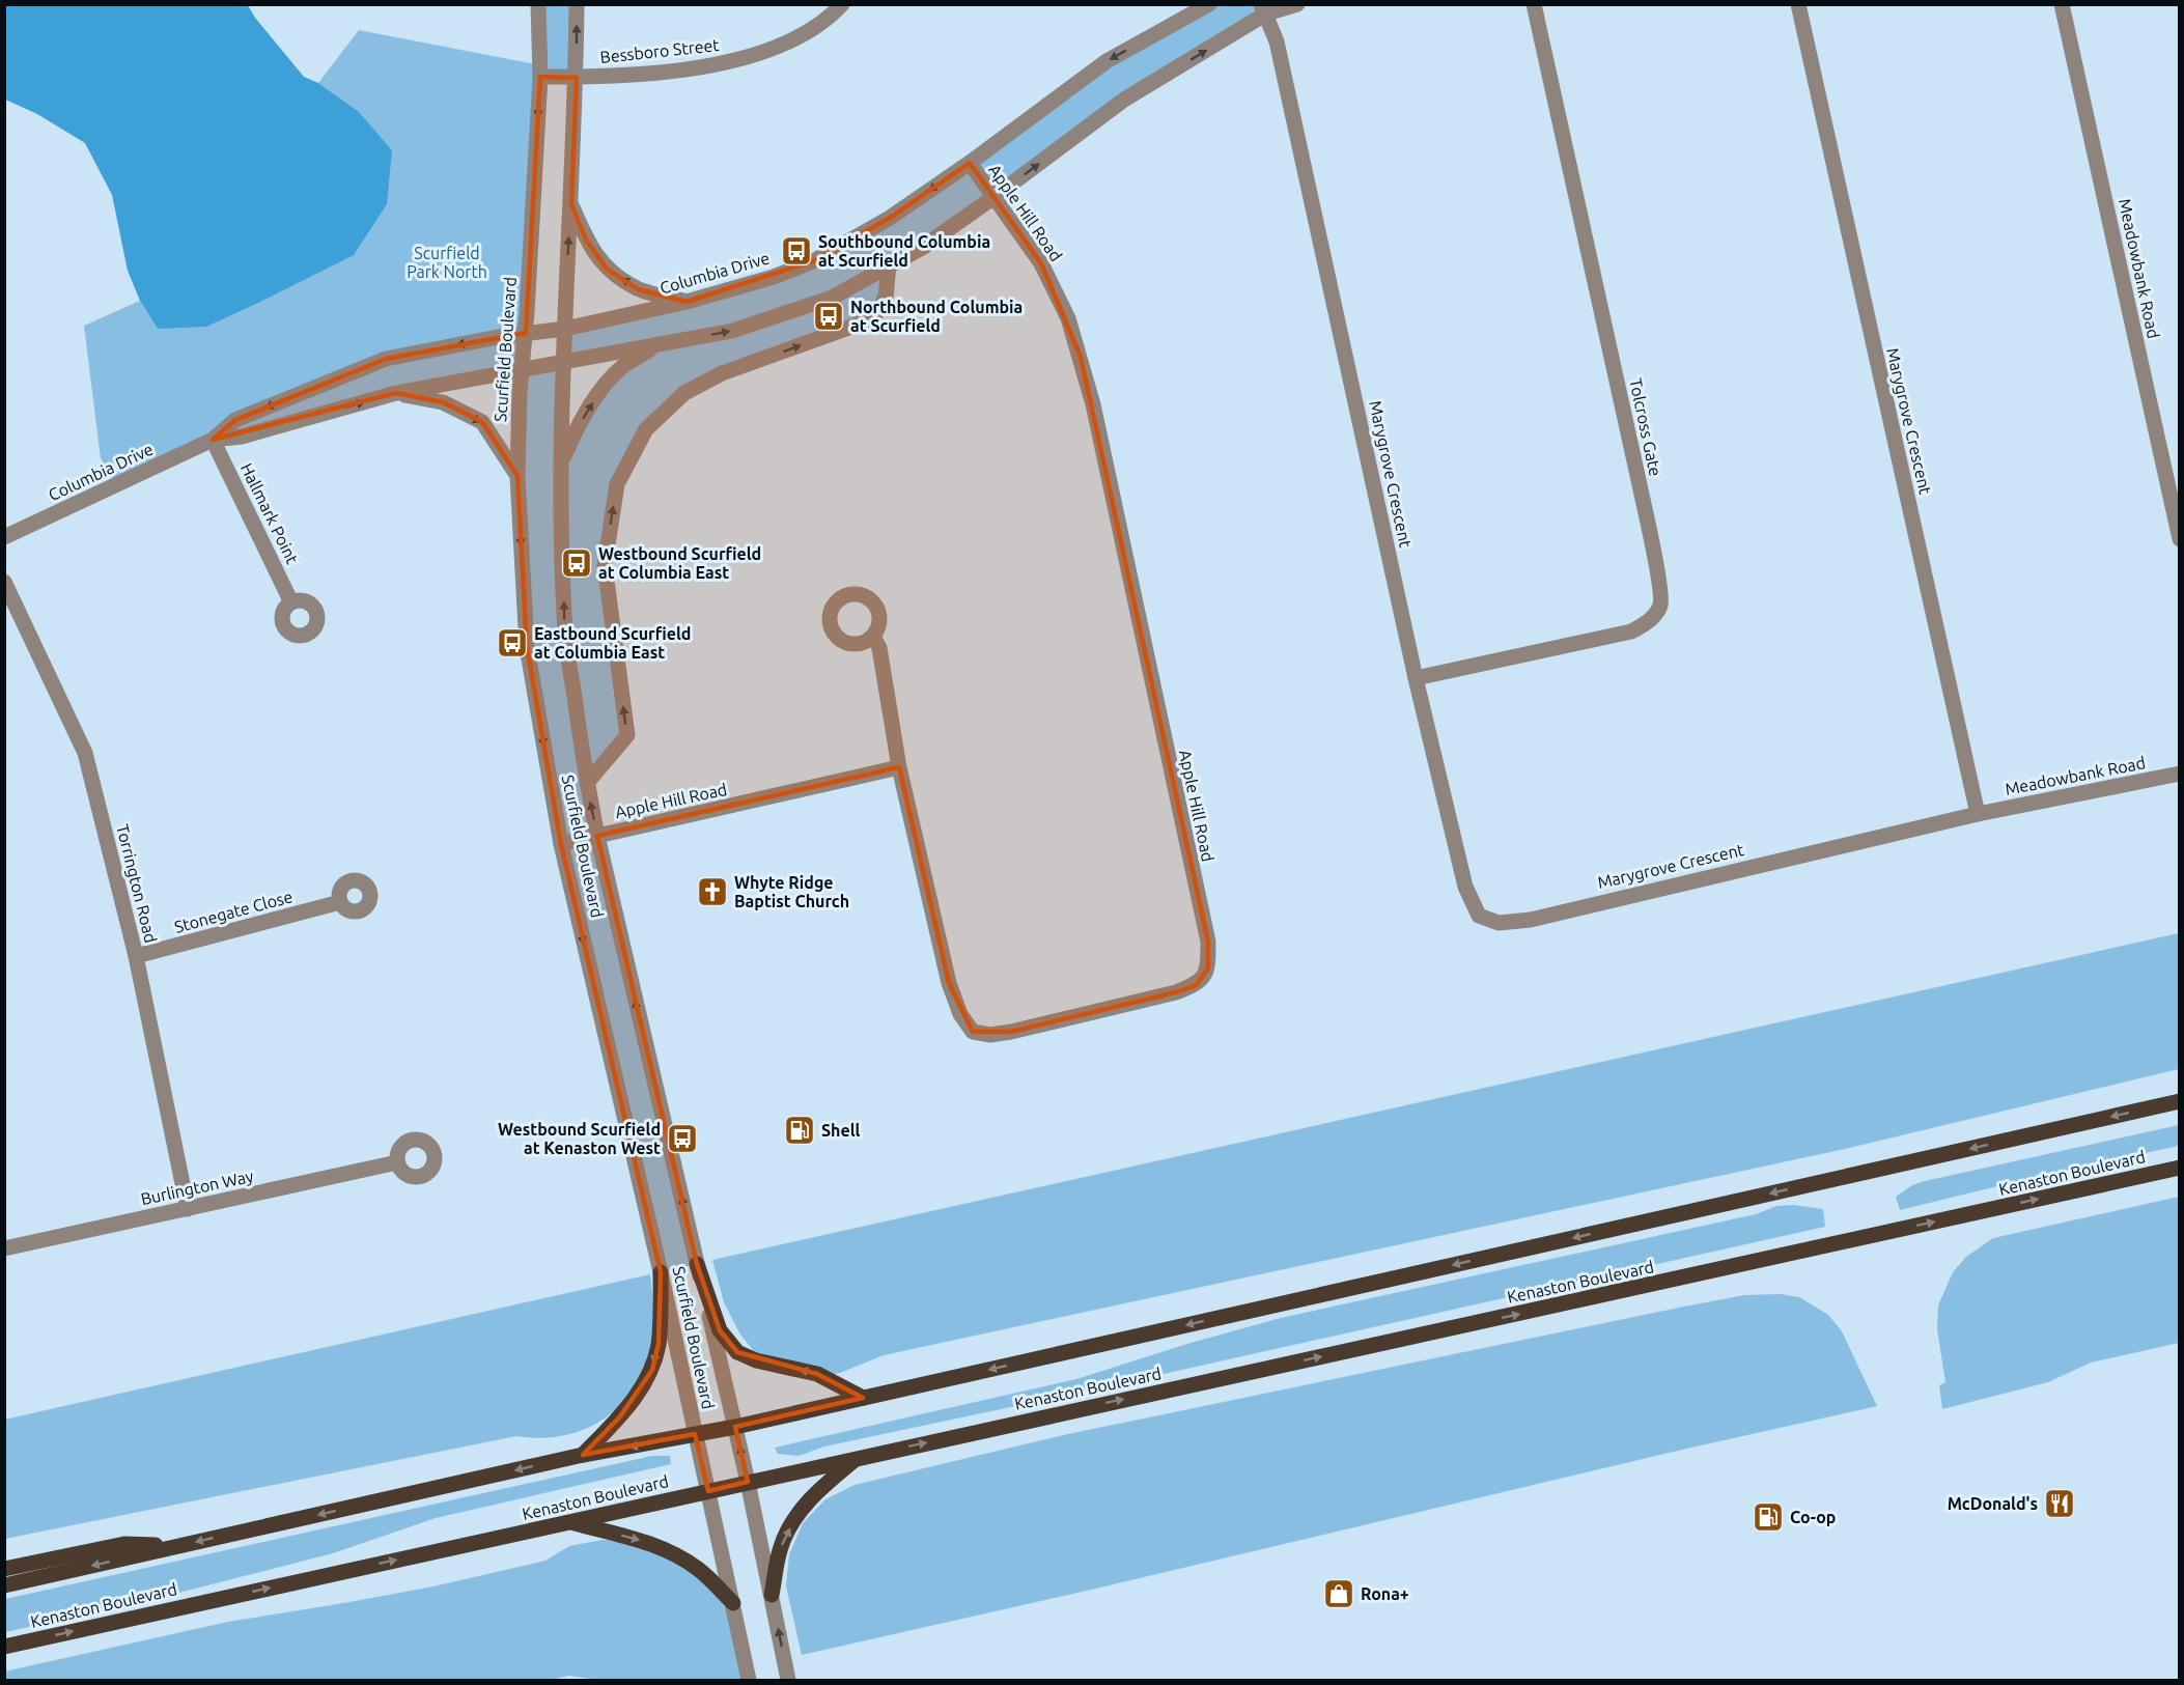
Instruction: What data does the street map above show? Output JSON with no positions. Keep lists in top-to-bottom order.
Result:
{
  "streets": {
    "main road": ["Kenaston Boulevard"],
    "street": [
      "Bessboro Street",
      "Apple Hill Road",
      "Meadowbank Road",
      "Columbia Drive",
      "Scurfield Boulevard",
      "Marygrove Crescent",
      "Tolcross Gate",
      "Hallmark Point",
      "Torrington Road",
      "Stonegate Close",
      "Burlington Way"
    ]
  },
  "crossings": [
    ["Bessboro Street", "Scurfield Boulevard"],
    ["Apple Hill Road", "Columbia Drive"],
    ["Apple Hill Road", "Scurfield Boulevard"],
    ["Meadowbank Road", "Marygrove Crescent"],
    ["Columbia Drive", "Scurfield Boulevard"],
    ["Columbia Drive", "Marygrove Crescent"],
    ["Columbia Drive", "Hallmark Point"],
    ["Scurfield Boulevard", "Kenaston Boulevard"],
    ["Marygrove Crescent", "Tolcross Gate"],
    ["Torrington Road", "Stonegate Close"],
    ["Torrington Road", "Burlington Way"]
  ],
  "parks": ["Scurfield Park North"],
  "places": {
    "bus stop": [
      "Southbound Columbia at Scurfield",
      "Northbound Columbia at Scurfield",
      "Westbound Scurfield at Columbia East",
      "Eastbound Scurfield at Columbia East",
      "Westbound Scurfield at Kenaston West"
    ],
    "church": ["Whyte Ridge Baptist Church"],
    "fuel station": ["Shell", "Co-op"],
    "restaurant": ["McDonald's"],
    "shop": ["Rona+"]
  }
}
